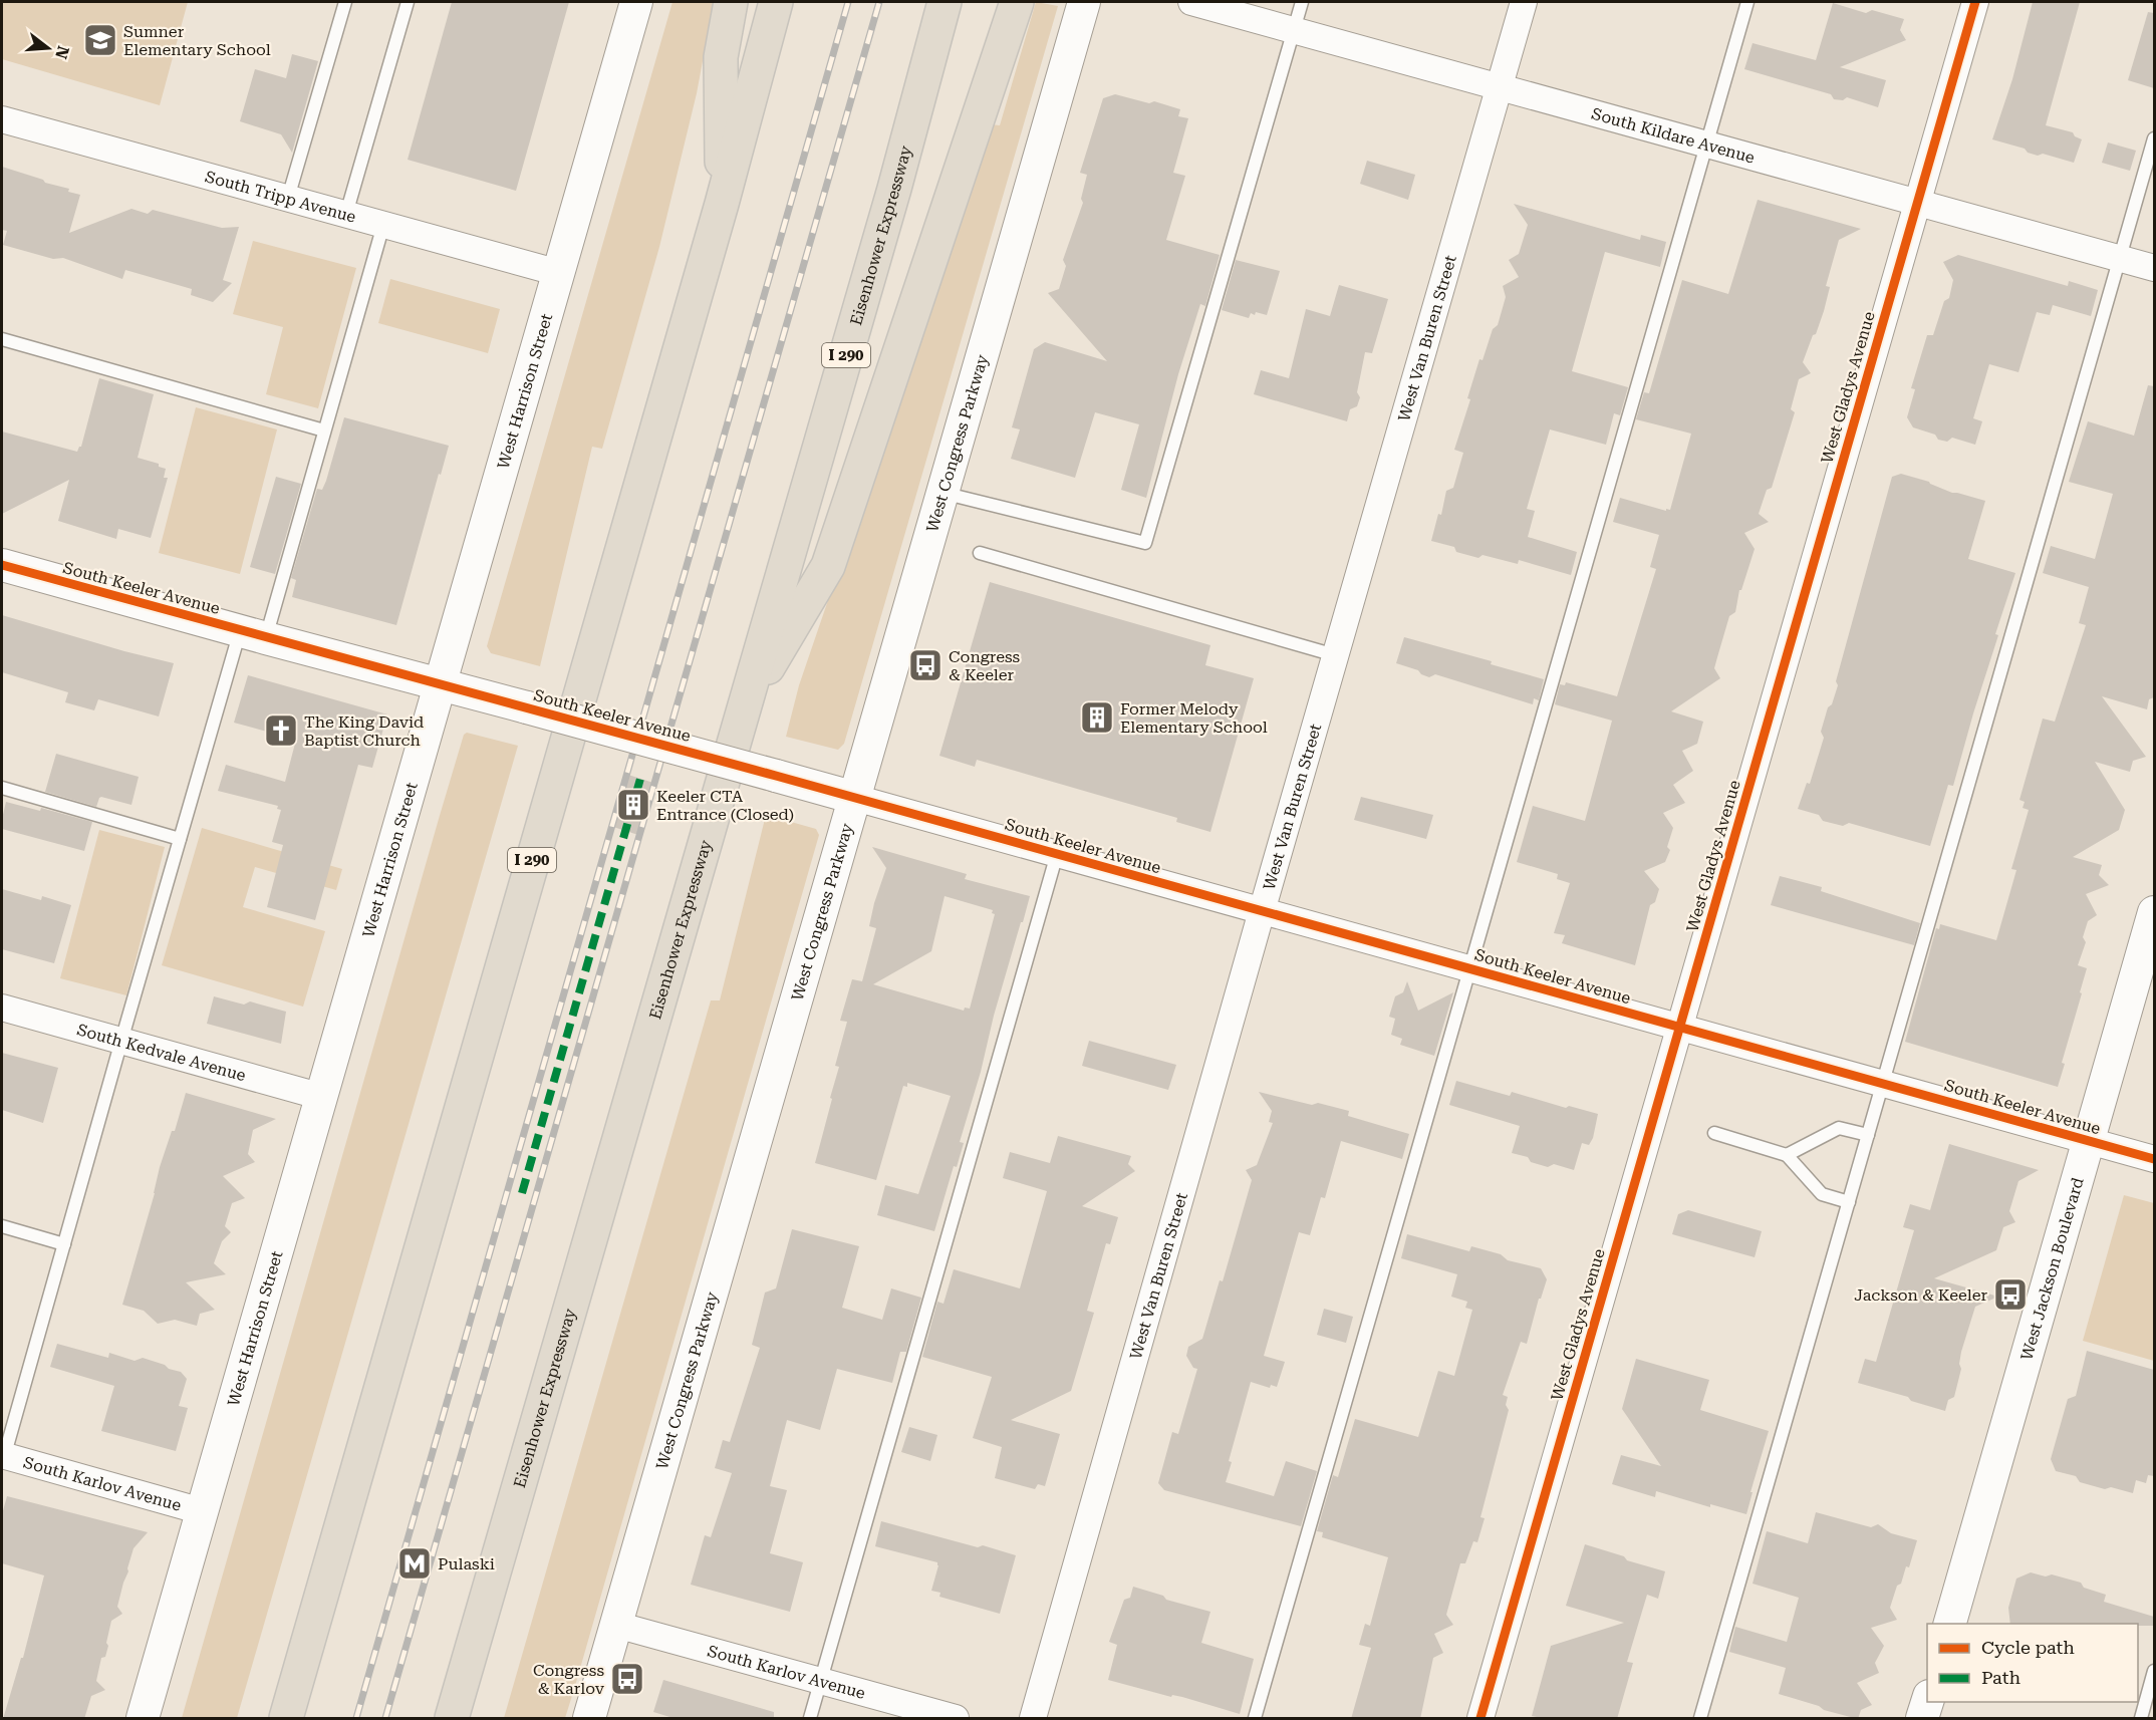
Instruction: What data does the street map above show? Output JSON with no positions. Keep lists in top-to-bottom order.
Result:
{
  "streets": {
    "highway": ["Eisenhower Expressway", "I 290"],
    "street": [
      "South Kildare Avenue",
      "South Tripp Avenue",
      "West Van Buren Street",
      "West Gladys Avenue",
      "West Harrison Street",
      "West Congress Parkway",
      "South Keeler Avenue",
      "South Kedvale Avenue",
      "West Jackson Boulevard",
      "South Karlov Avenue"
    ]
  },
  "crossings": [
    ["South Kildare Avenue", "West Van Buren Street"],
    ["South Kildare Avenue", "West Gladys Avenue"],
    ["South Tripp Avenue", "West Harrison Street"],
    ["West Van Buren Street", "South Keeler Avenue"],
    ["West Gladys Avenue", "South Keeler Avenue"],
    ["West Harrison Street", "South Keeler Avenue"],
    ["West Harrison Street", "South Kedvale Avenue"],
    ["West Harrison Street", "South Karlov Avenue"],
    ["West Congress Parkway", "South Keeler Avenue"],
    ["West Congress Parkway", "South Karlov Avenue"],
    ["South Keeler Avenue", "West Jackson Boulevard"]
  ],
  "places": {
    "school or university": ["Sumner Elementary School"],
    "bus stop": ["Congress & Keeler", "Jackson & Keeler", "Congress & Karlov"],
    "building": ["Former Melody Elementary School", "Keeler CTA Entrance (Closed)"],
    "church": ["The King David Baptist Church"],
    "metro station": ["Pulaski"]
  },
  "legend": ["Cycle path", "Path"],
  "north": "right"
}
